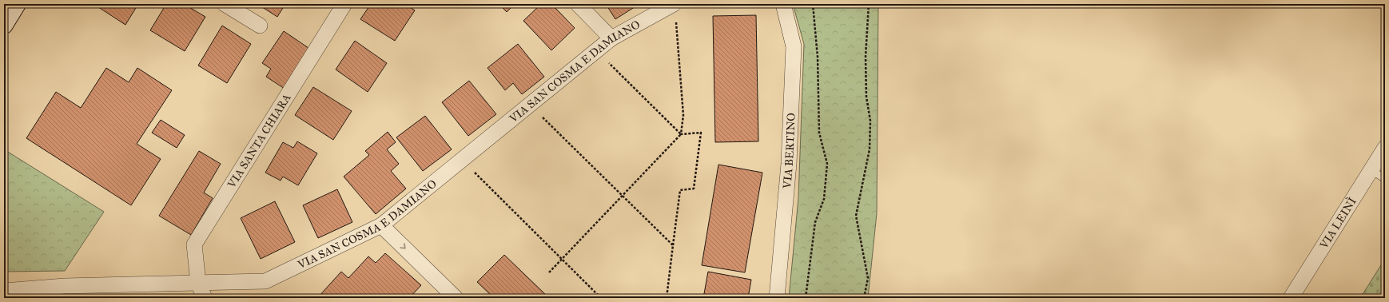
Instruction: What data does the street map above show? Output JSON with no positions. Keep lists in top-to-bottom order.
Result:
{
  "streets": {
    "street": [
      "VIA SAN COSMA E DAMIANO",
      "VIA SANTA CHIARA",
      "VIA BERTINO",
      "VIA LEINÌ"
    ]
  },
  "crossings": [
    ["VIA SAN COSMA E DAMIANO", "VIA SANTA CHIARA"]
  ]
}
